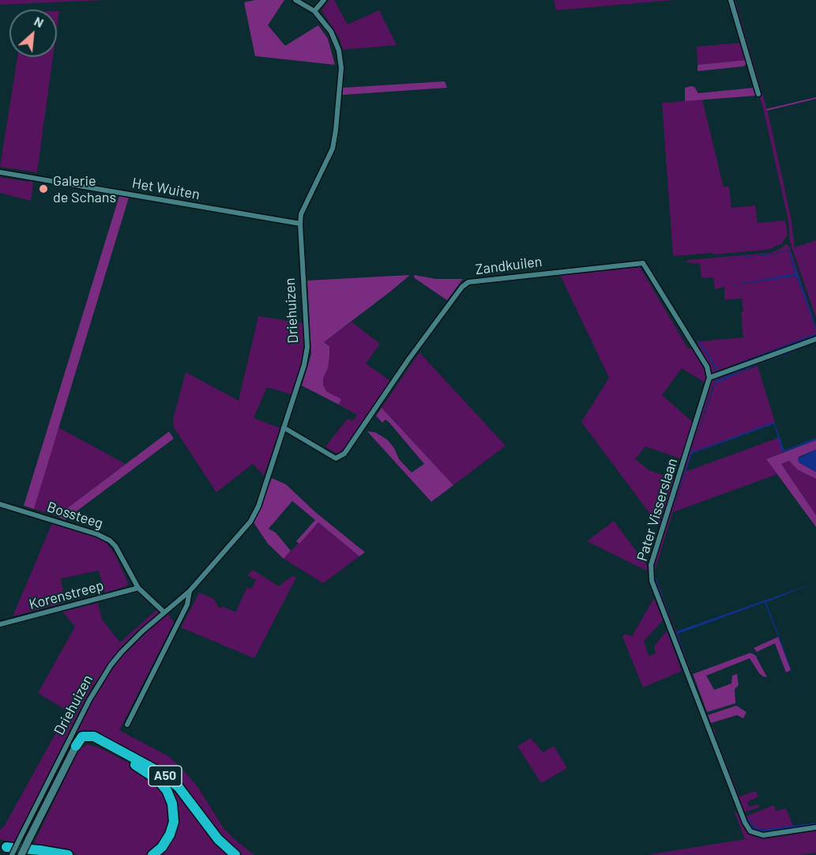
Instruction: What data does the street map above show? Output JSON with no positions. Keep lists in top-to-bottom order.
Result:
{
  "streets": {
    "highway": ["A50"],
    "main road": ["Driehuizen"],
    "street": [
      "Het Wuiten",
      "Zandkuilen",
      "Pater Visserslaan",
      "Bossteeg",
      "Korenstreep"
    ]
  },
  "crossings": [
    ["Het Wuiten", "Driehuizen"],
    ["Zandkuilen", "Driehuizen"],
    ["Zandkuilen", "Pater Visserslaan"],
    ["Driehuizen", "Bossteeg"],
    ["Driehuizen", "A50"],
    ["Bossteeg", "Korenstreep"]
  ],
  "places": ["Galerie de Schans"],
  "north": "top right"
}
